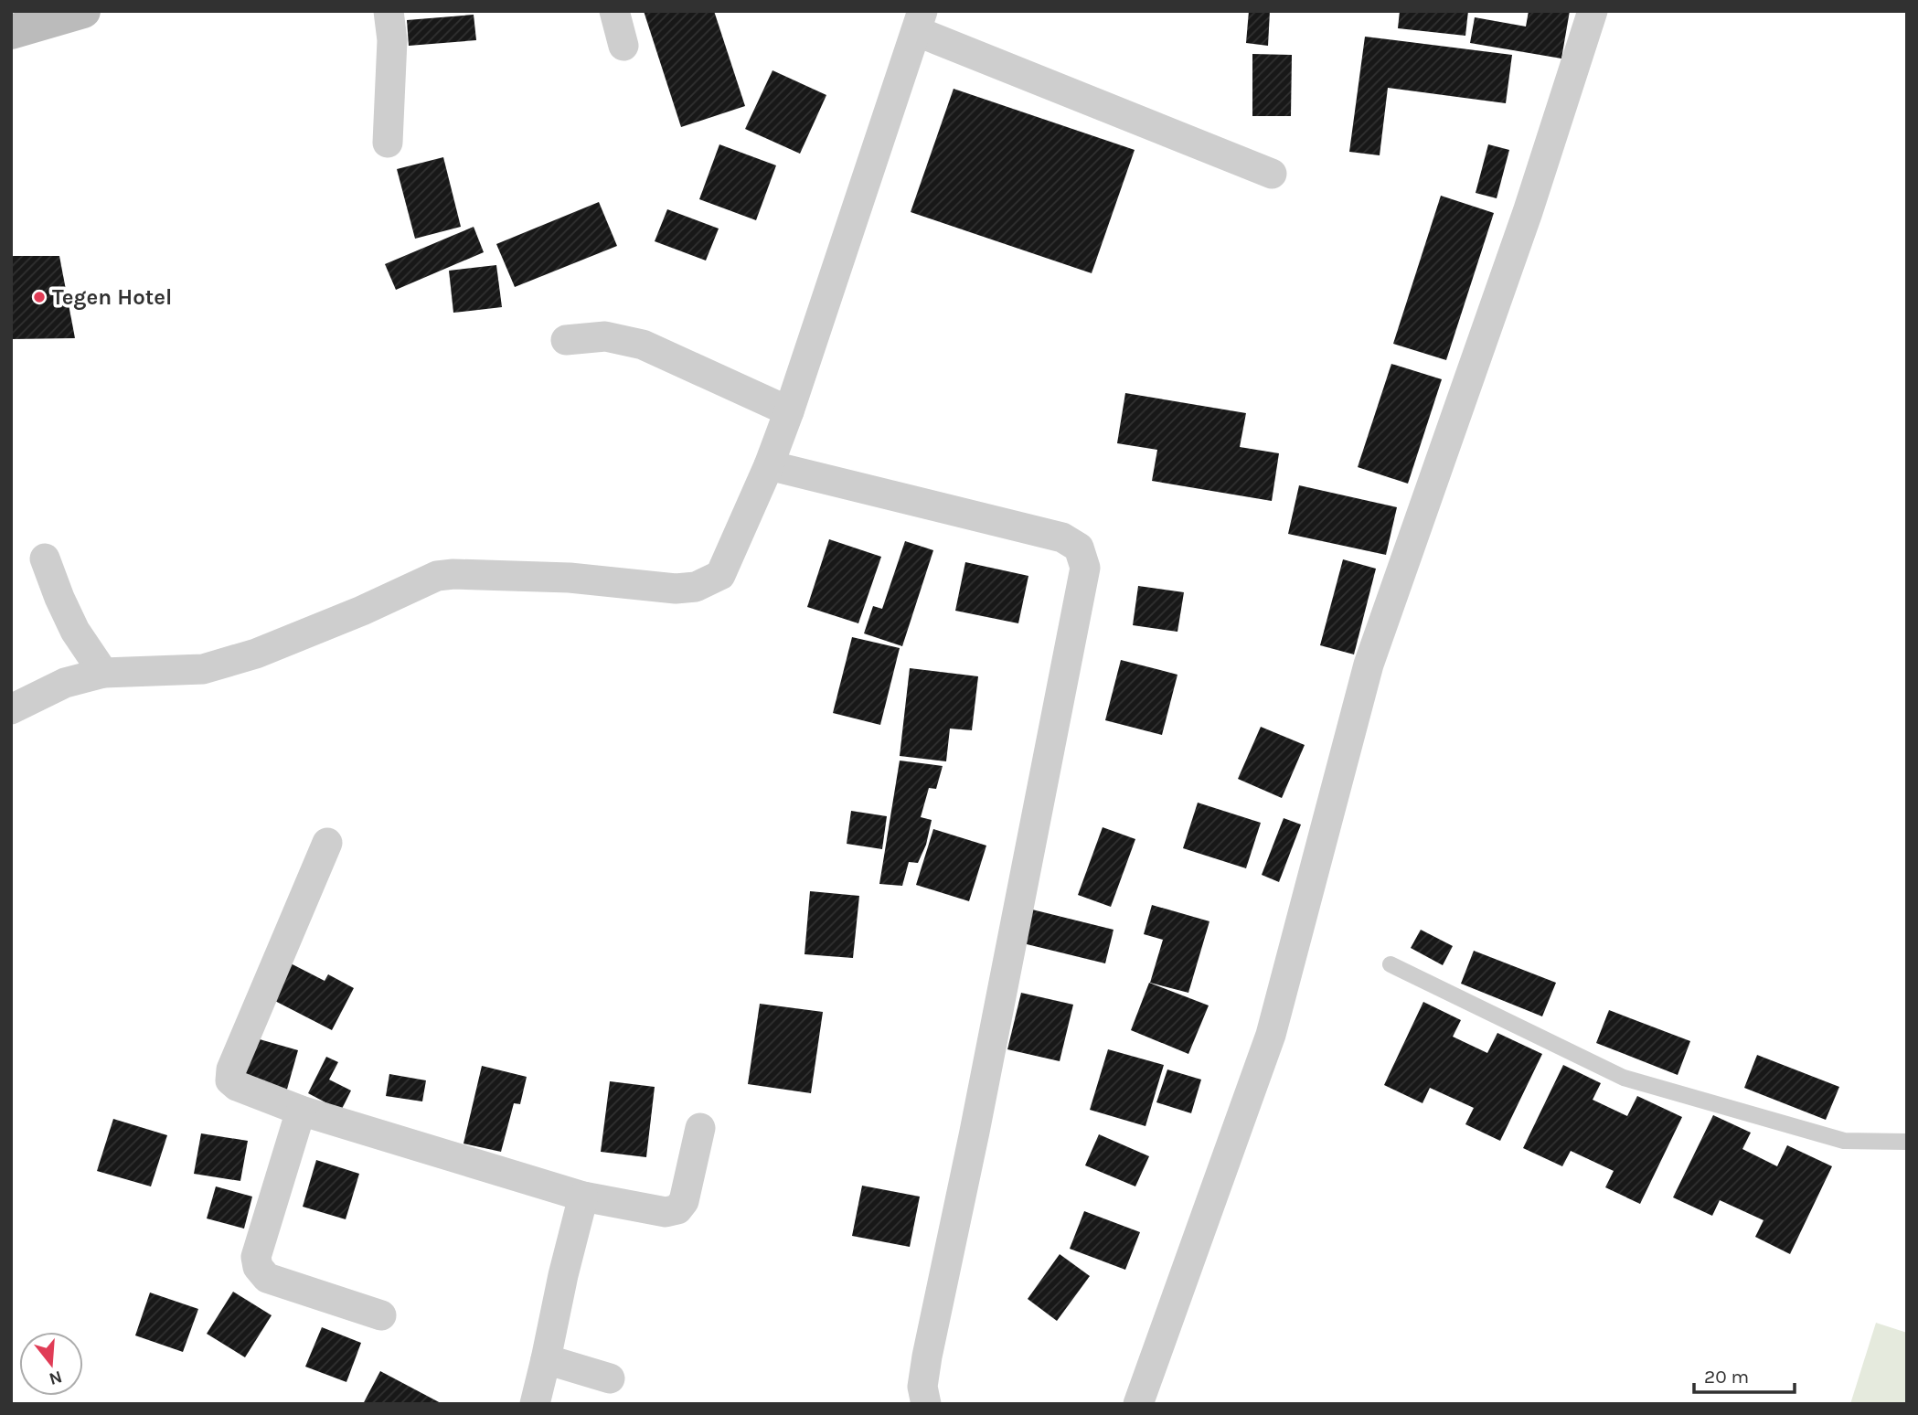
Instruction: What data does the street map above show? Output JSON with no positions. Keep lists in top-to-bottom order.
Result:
{
  "places": ["Tegen Hotel"],
  "scale_bar": "20 m",
  "north": "bottom"
}
